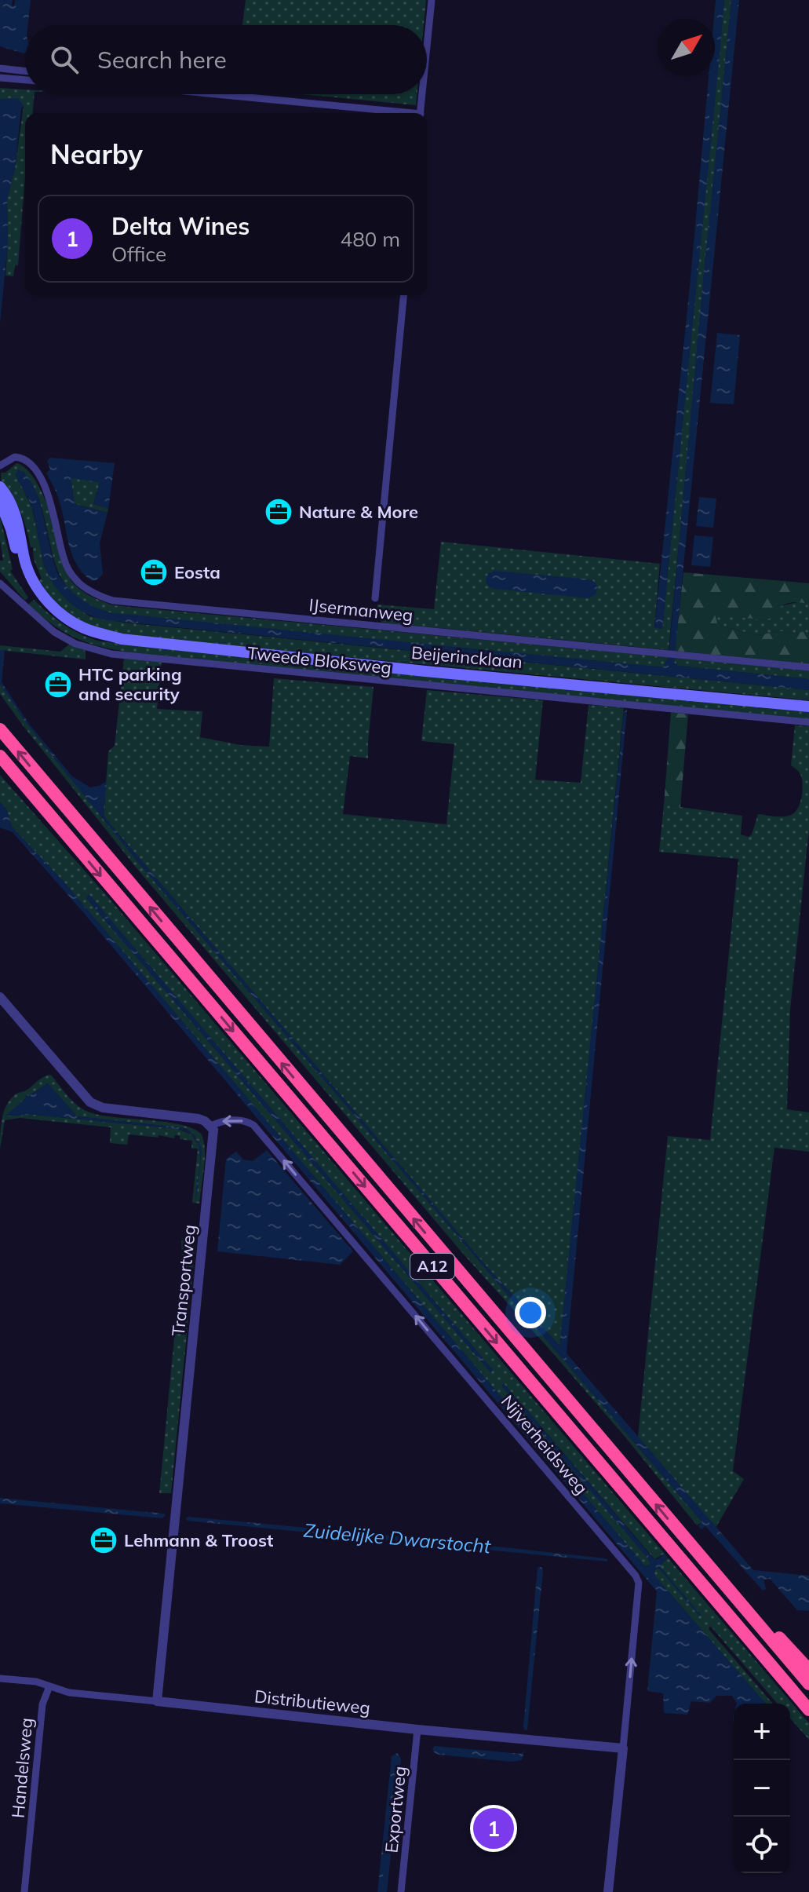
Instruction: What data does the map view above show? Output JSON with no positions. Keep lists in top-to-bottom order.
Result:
{
  "streets": {
    "highway": ["A12"],
    "main road": ["Beijerincklaan"],
    "street": [
      "IJsermanweg",
      "Tweede Bloksweg",
      "Transportweg",
      "Nijverheidsweg",
      "Distributieweg",
      "Handelsweg",
      "Exportweg"
    ]
  },
  "crossings": [
    ["Transportweg", "Nijverheidsweg"],
    ["Transportweg", "Distributieweg"],
    ["Nijverheidsweg", "Distributieweg"],
    ["Distributieweg", "Handelsweg"],
    ["Distributieweg", "Exportweg"]
  ],
  "one_way": ["Nijverheidsweg"],
  "water": ["Zuidelijke Dwarstocht"],
  "places": {
    "office": [
      "Nature & More",
      "Eosta",
      "HTC parking and security",
      "Lehmann & Troost"
    ]
  },
  "north": "top right",
  "page": {
    "search": "Search here",
    "heading": "Nearby",
    "list": [
      {
        "mark": "1",
        "name": "Delta Wines",
        "note": "Office",
        "value": "480 m"
      }
    ],
    "map_buttons": ["+", "−"],
    "pins": "1"
  }
}
